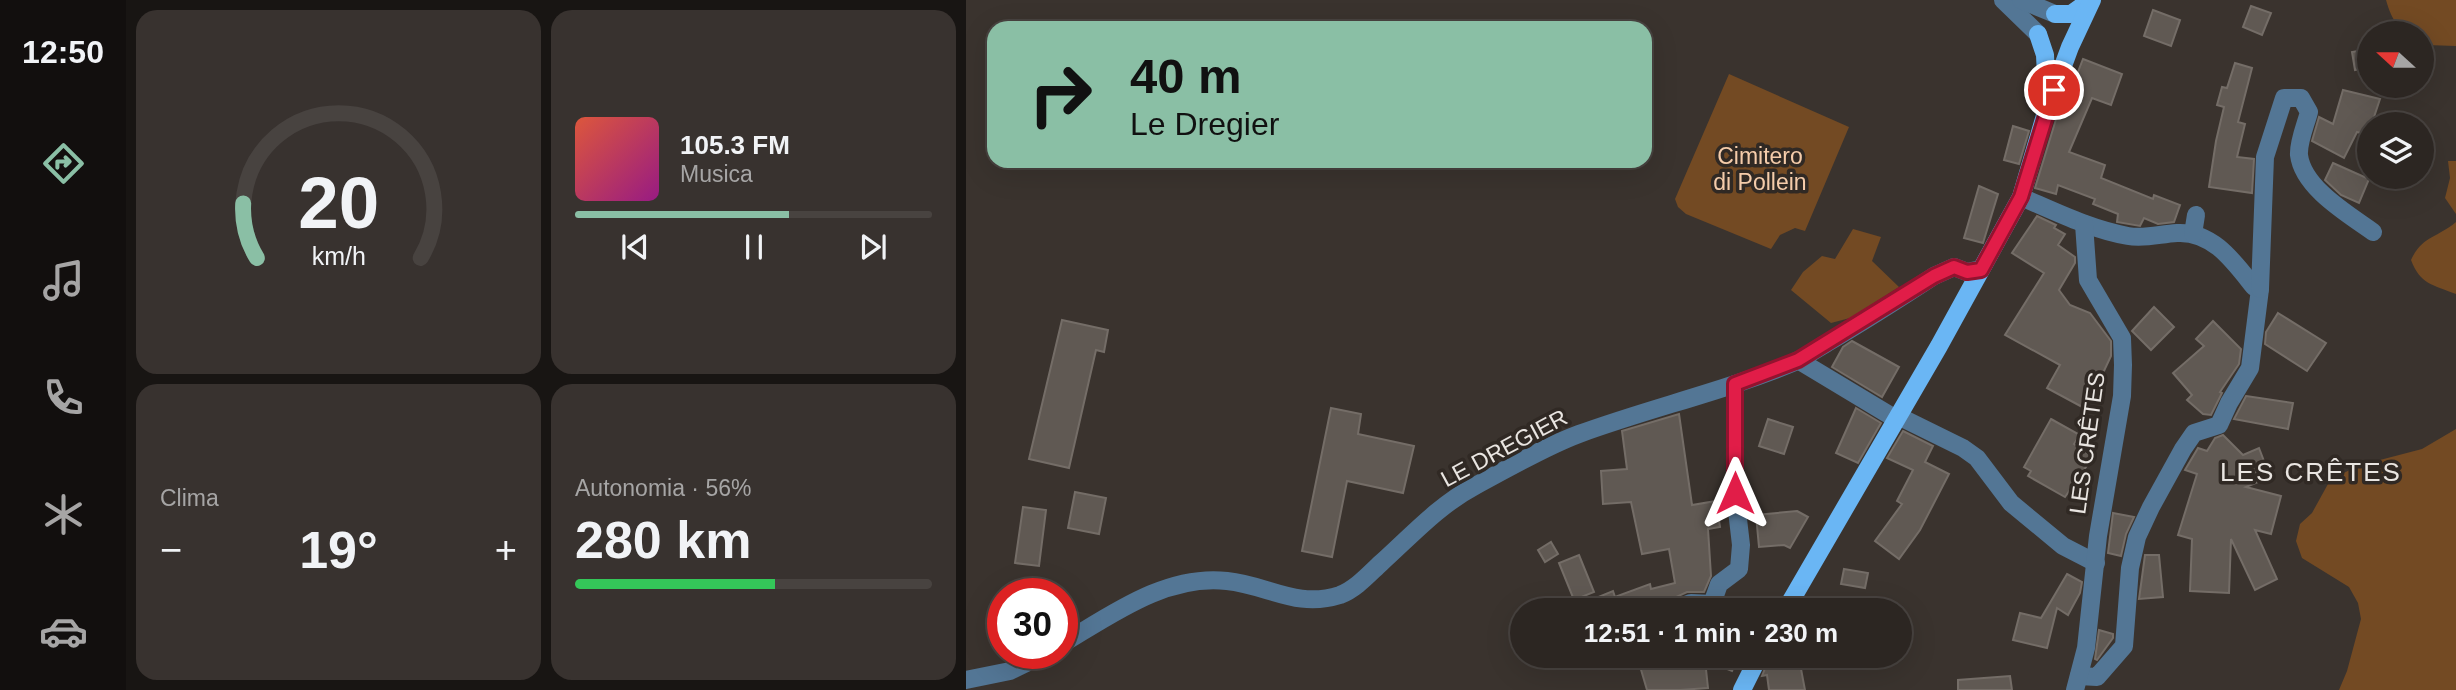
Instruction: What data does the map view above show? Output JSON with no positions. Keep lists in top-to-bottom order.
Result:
{
  "streets": {
    "street": ["LES CRÊTES", "LE DREGIER"]
  },
  "districts": ["LES CRÊTES"],
  "parks": ["Cimitero di Pollein"],
  "north": "left",
  "page": {
    "tabs": "12:50",
    "turn": ["40 m", "Le Dregier"],
    "song": ["105.3 FM", "Musica"],
    "tile": [
      "Clima",
      ["Autonomia · 56%", "280 km"]
    ],
    "heat": ["−", "19°", "+"],
    "limit": "30",
    "trip": "12:51 · 1 min · 230 m",
    "gauge": ["20", "km/h"]
  }
}
